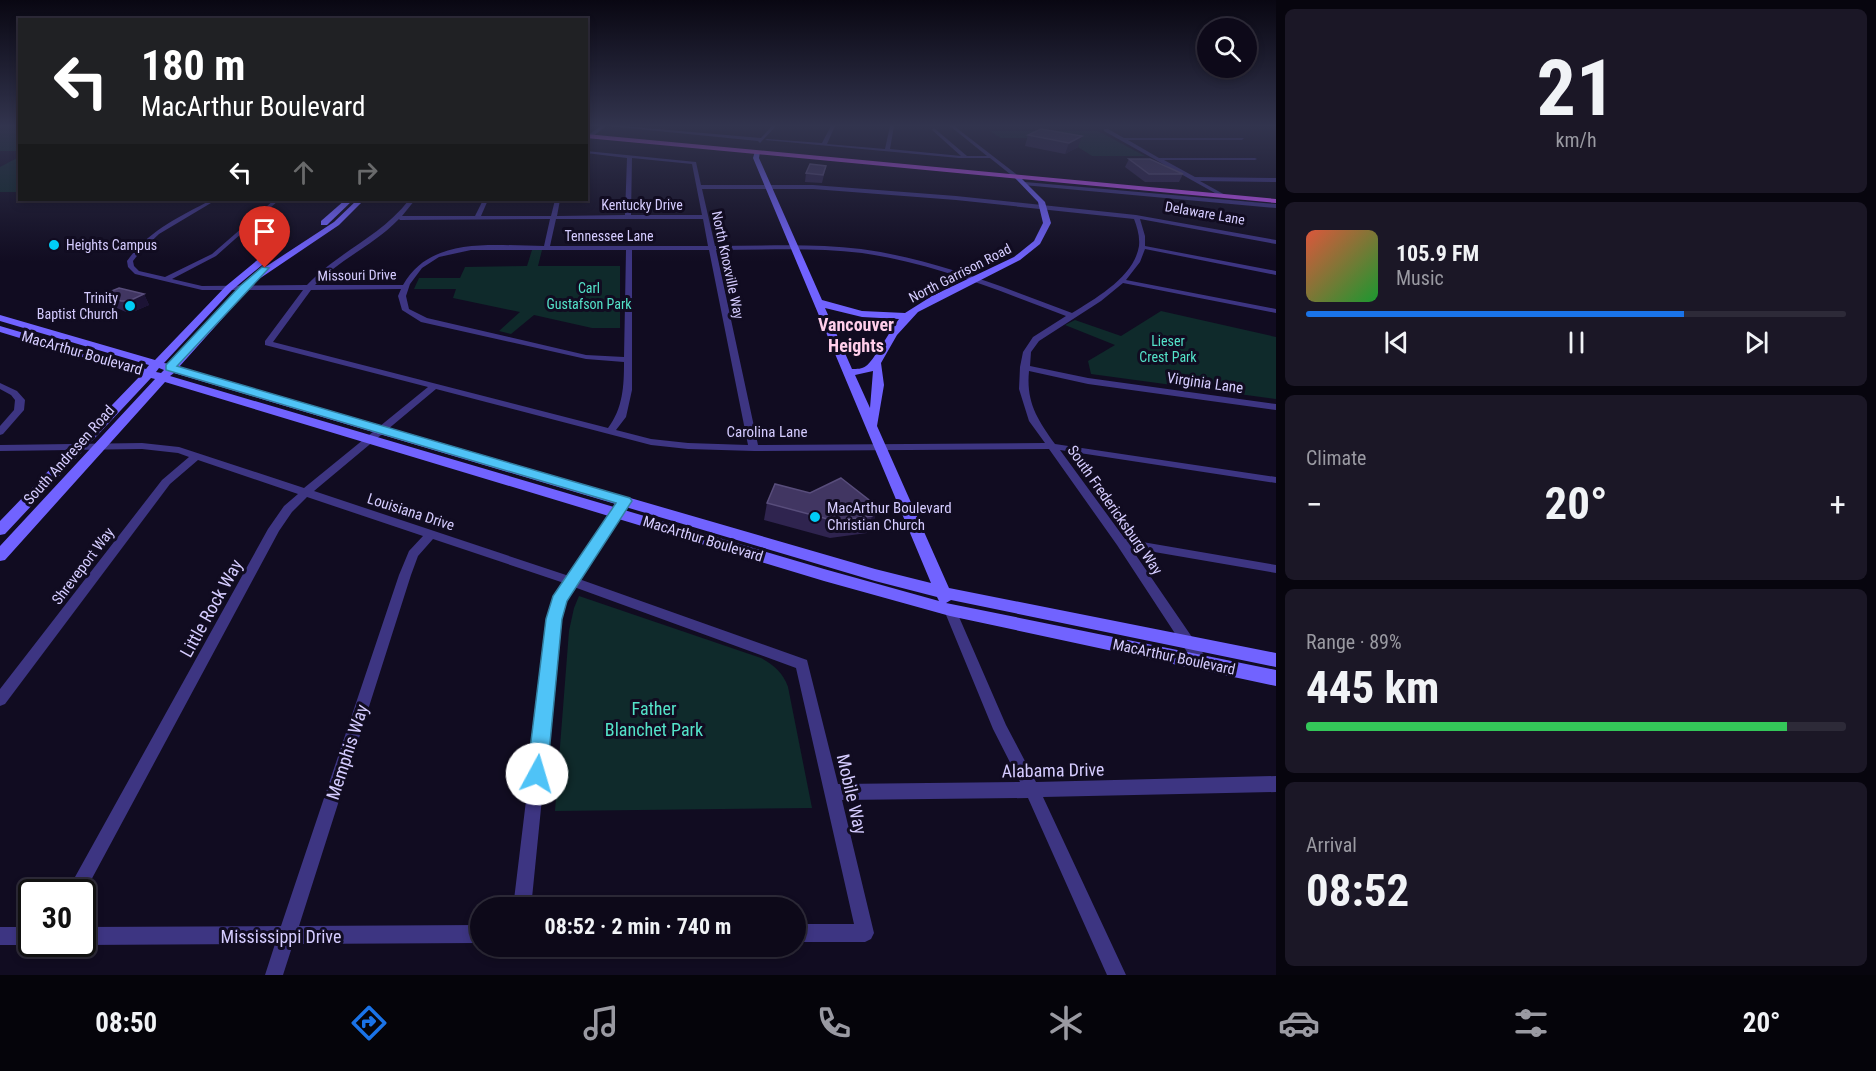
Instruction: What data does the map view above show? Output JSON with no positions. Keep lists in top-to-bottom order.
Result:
{
  "streets": {
    "street": [
      "Kentucky Drive",
      "Delaware Lane",
      "Tennessee Lane",
      "North Knoxville Way",
      "North Garrison Road",
      "Missouri Drive",
      "MacArthur Boulevard",
      "Virginia Lane",
      "Carolina Lane",
      "South Andresen Road",
      "South Fredericksburg Way",
      "Louisiana Drive",
      "Shreveport Way",
      "Little Rock Way",
      "Memphis Way",
      "Alabama Drive",
      "Mobile Way",
      "Mississippi Drive"
    ]
  },
  "crossings": [
    ["Kentucky Drive", "North Knoxville Way"],
    ["Delaware Lane", "North Knoxville Way"],
    ["Delaware Lane", "North Garrison Road"],
    ["Tennessee Lane", "North Knoxville Way"],
    ["Tennessee Lane", "North Garrison Road"],
    ["Tennessee Lane", "Missouri Drive"],
    ["North Knoxville Way", "Carolina Lane"],
    ["Missouri Drive", "Carolina Lane"],
    ["MacArthur Boulevard", "South Andresen Road"],
    ["MacArthur Boulevard", "South Fredericksburg Way"],
    ["MacArthur Boulevard", "Little Rock Way"],
    ["Virginia Lane", "South Fredericksburg Way"],
    ["Carolina Lane", "South Fredericksburg Way"],
    ["Carolina Lane", "Little Rock Way"],
    ["South Andresen Road", "Louisiana Drive"],
    ["Louisiana Drive", "Shreveport Way"],
    ["Louisiana Drive", "Little Rock Way"],
    ["Louisiana Drive", "Memphis Way"],
    ["Louisiana Drive", "Mobile Way"],
    ["Memphis Way", "Mississippi Drive"],
    ["Alabama Drive", "Mobile Way"]
  ],
  "districts": ["Vancouver Heights"],
  "parks": ["Carl Gustafson Park", "Lieser Crest Park", "Father Blanchet Park"],
  "places": ["Heights Campus", "Trinity Baptist Church", "MacArthur Boulevard Christian Church"],
  "page": {
    "tile": [
      ["21", "km/h"],
      "Climate",
      ["Range · 89%", "445 km"],
      ["Arrival", "08:52"]
    ],
    "turn": ["180 m", "MacArthur Boulevard"],
    "song": ["105.9 FM", "Music"],
    "heat": ["−", "20°", "+"],
    "limit": "30",
    "trip": "08:52 · 2 min · 740 m",
    "tabs": ["08:50", "20°"]
  }
}
